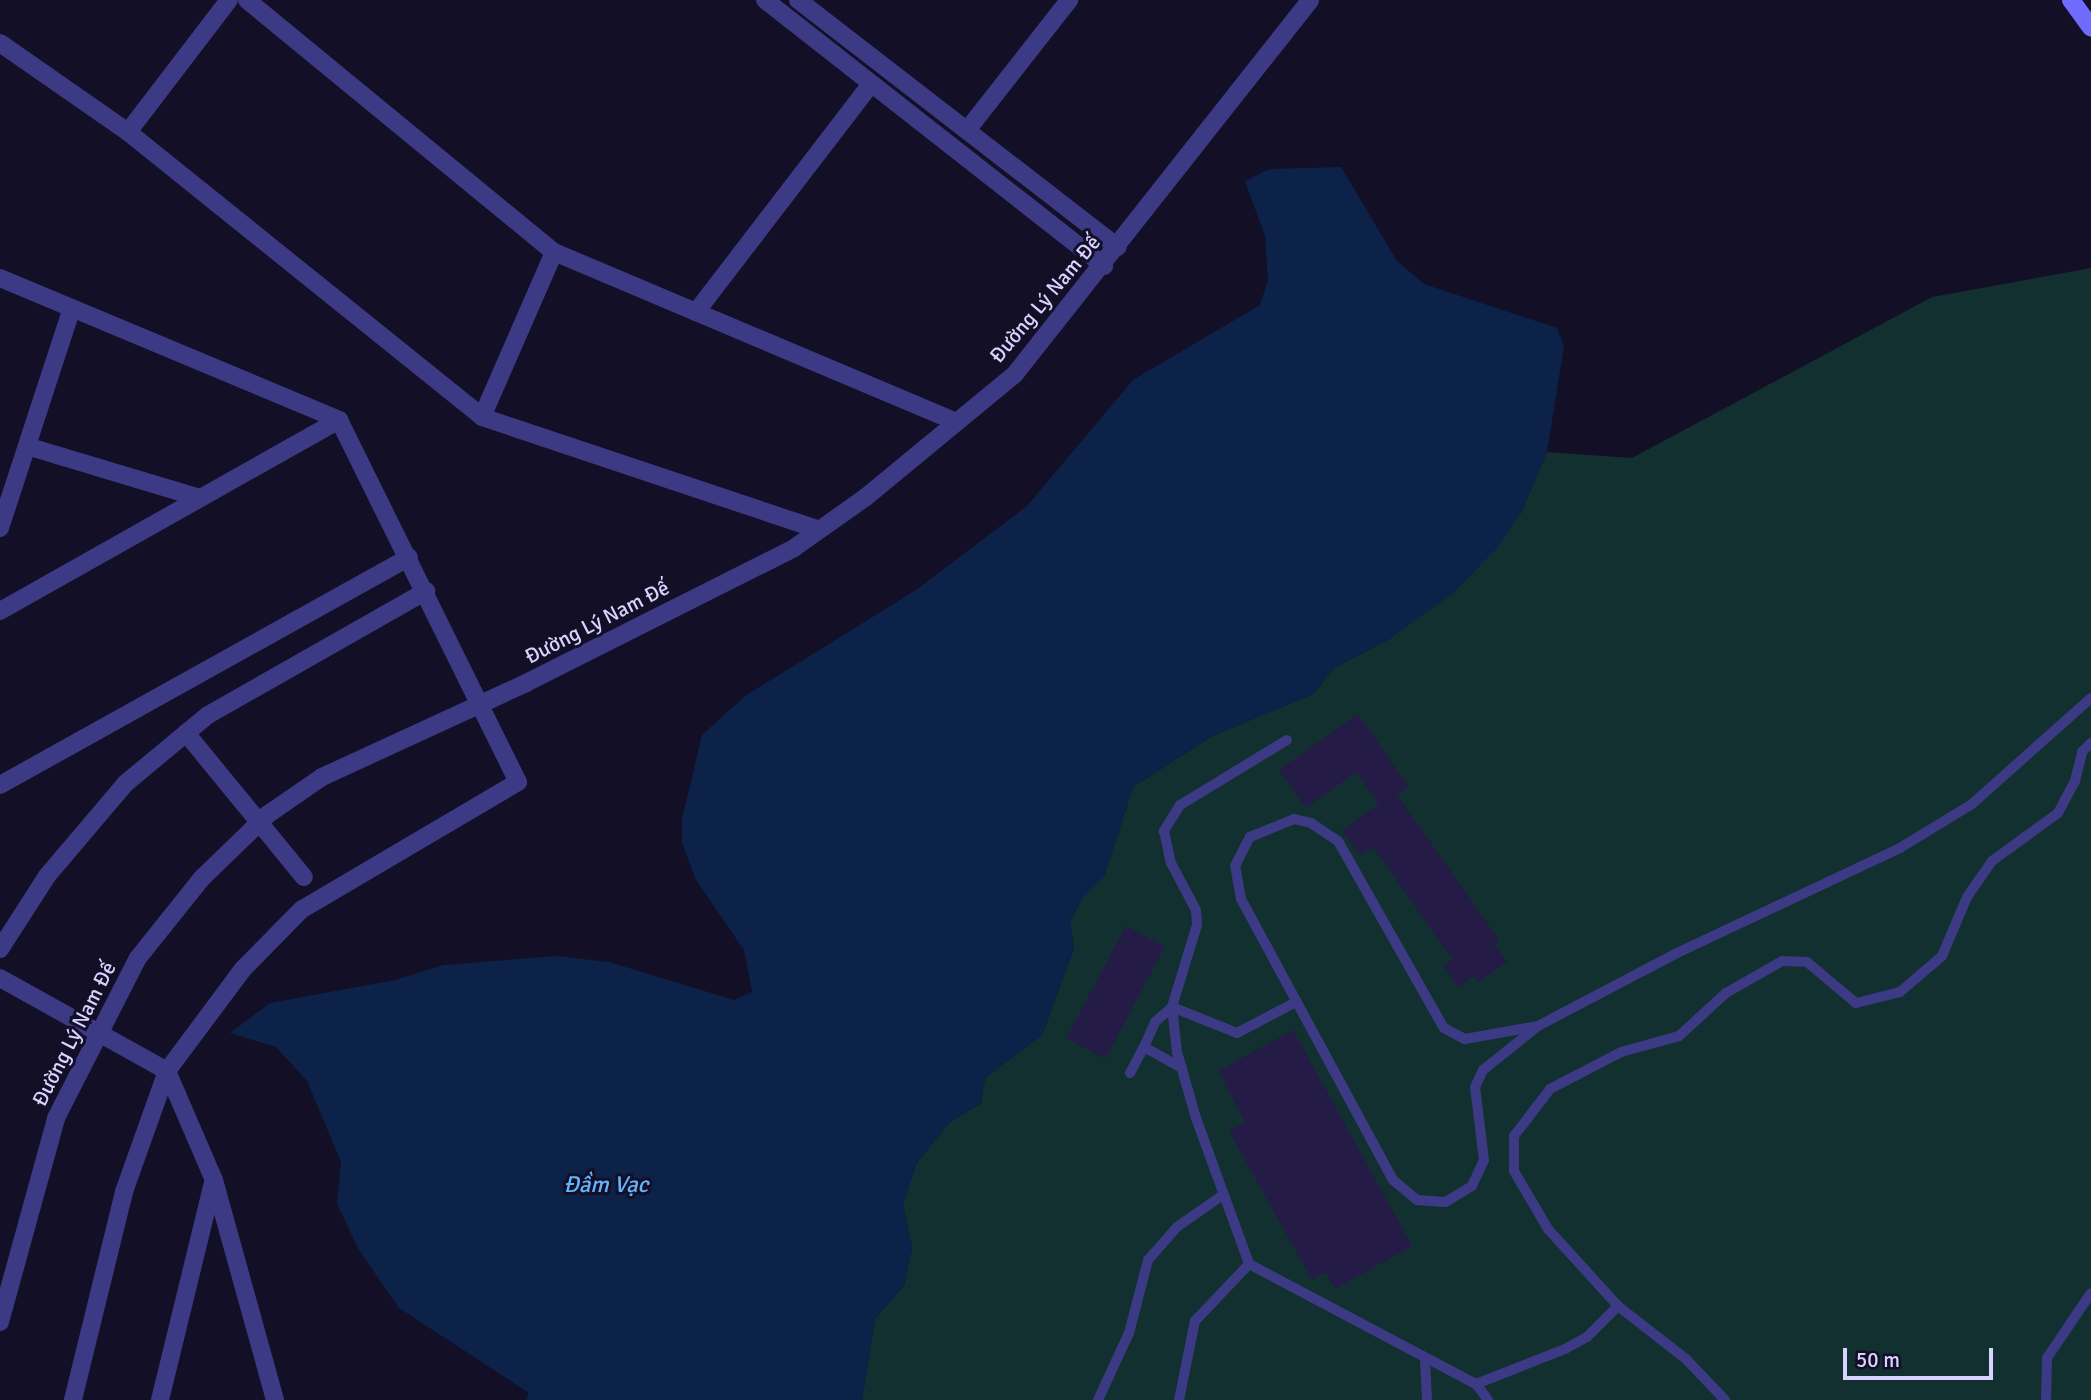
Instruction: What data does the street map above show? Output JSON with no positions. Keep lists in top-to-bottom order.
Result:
{
  "streets": {
    "street": ["Đường Lý Nam Đế"]
  },
  "water": ["Đầm Vạc"],
  "scale_bar": "50 m"
}
